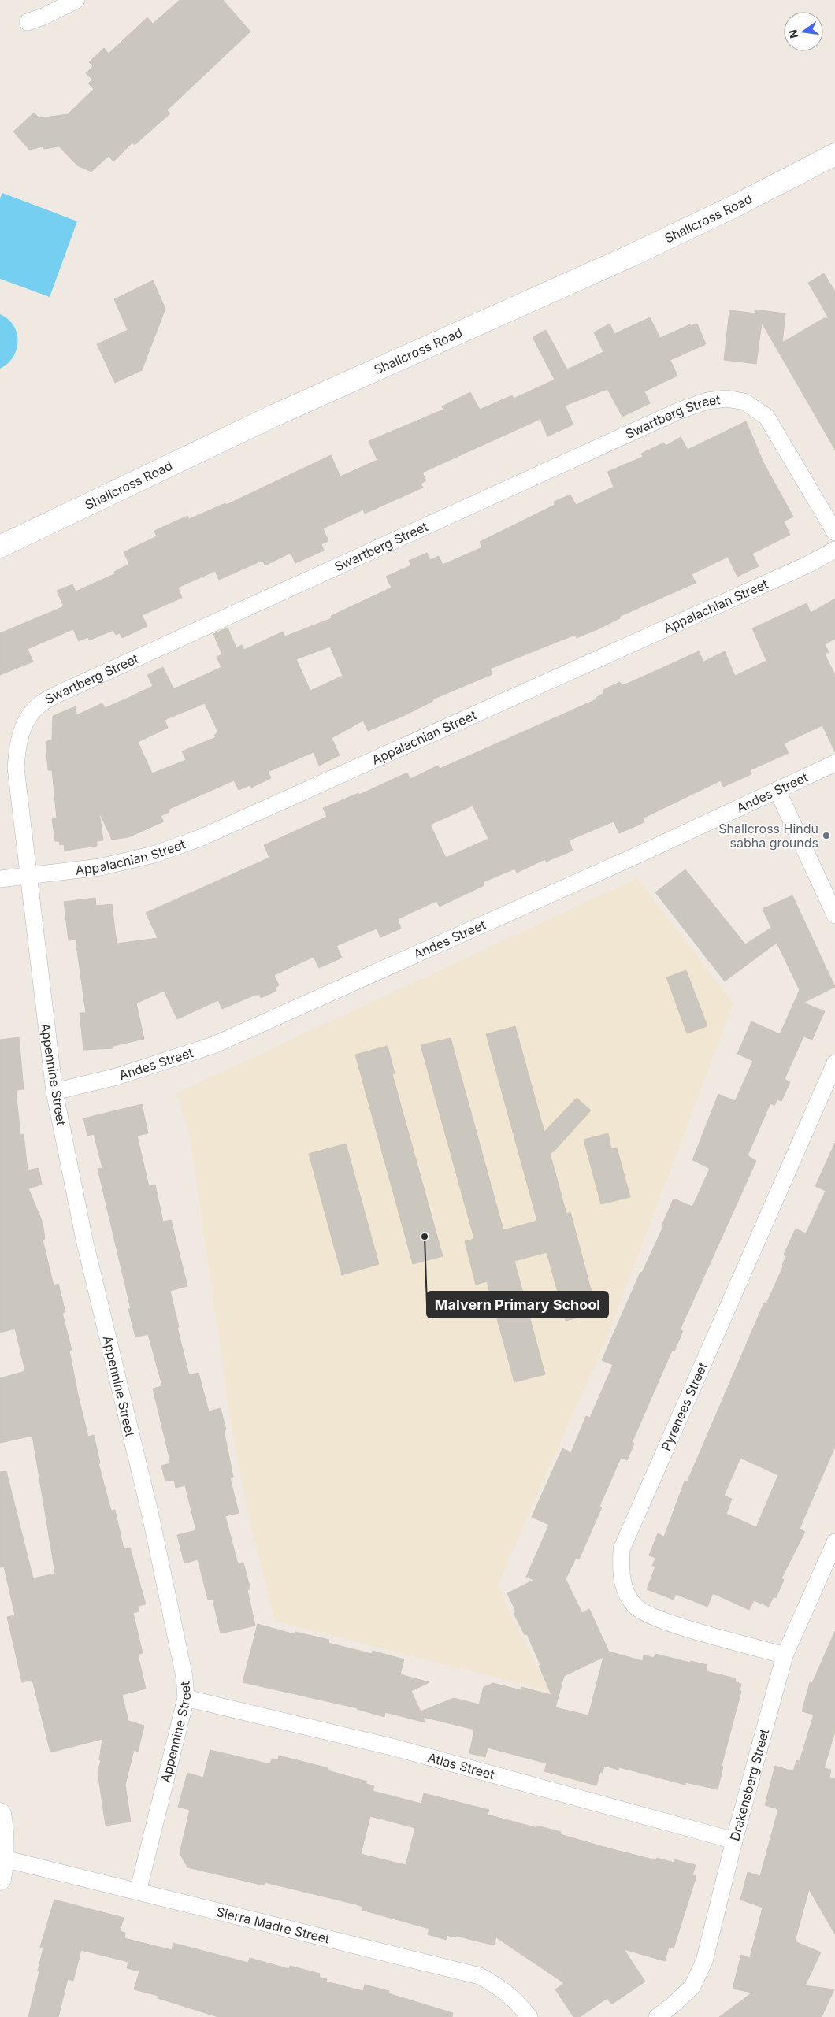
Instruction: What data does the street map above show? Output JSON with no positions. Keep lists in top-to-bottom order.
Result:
{
  "streets": {
    "street": [
      "Shallcross Road",
      "Swartberg Street",
      "Appalachian Street",
      "Andes Street",
      "Appennine Street",
      "Pyrenees Street",
      "Atlas Street",
      "Drakensberg Street",
      "Sierra Madre Street"
    ]
  },
  "crossings": [
    ["Swartberg Street", "Appalachian Street"],
    ["Swartberg Street", "Appennine Street"],
    ["Appalachian Street", "Appennine Street"],
    ["Andes Street", "Appennine Street"],
    ["Appennine Street", "Atlas Street"],
    ["Appennine Street", "Sierra Madre Street"],
    ["Pyrenees Street", "Drakensberg Street"],
    ["Atlas Street", "Drakensberg Street"]
  ],
  "places": ["Shallcross Hindu sabha grounds", "Malvern Primary School"],
  "north": "left"
}
